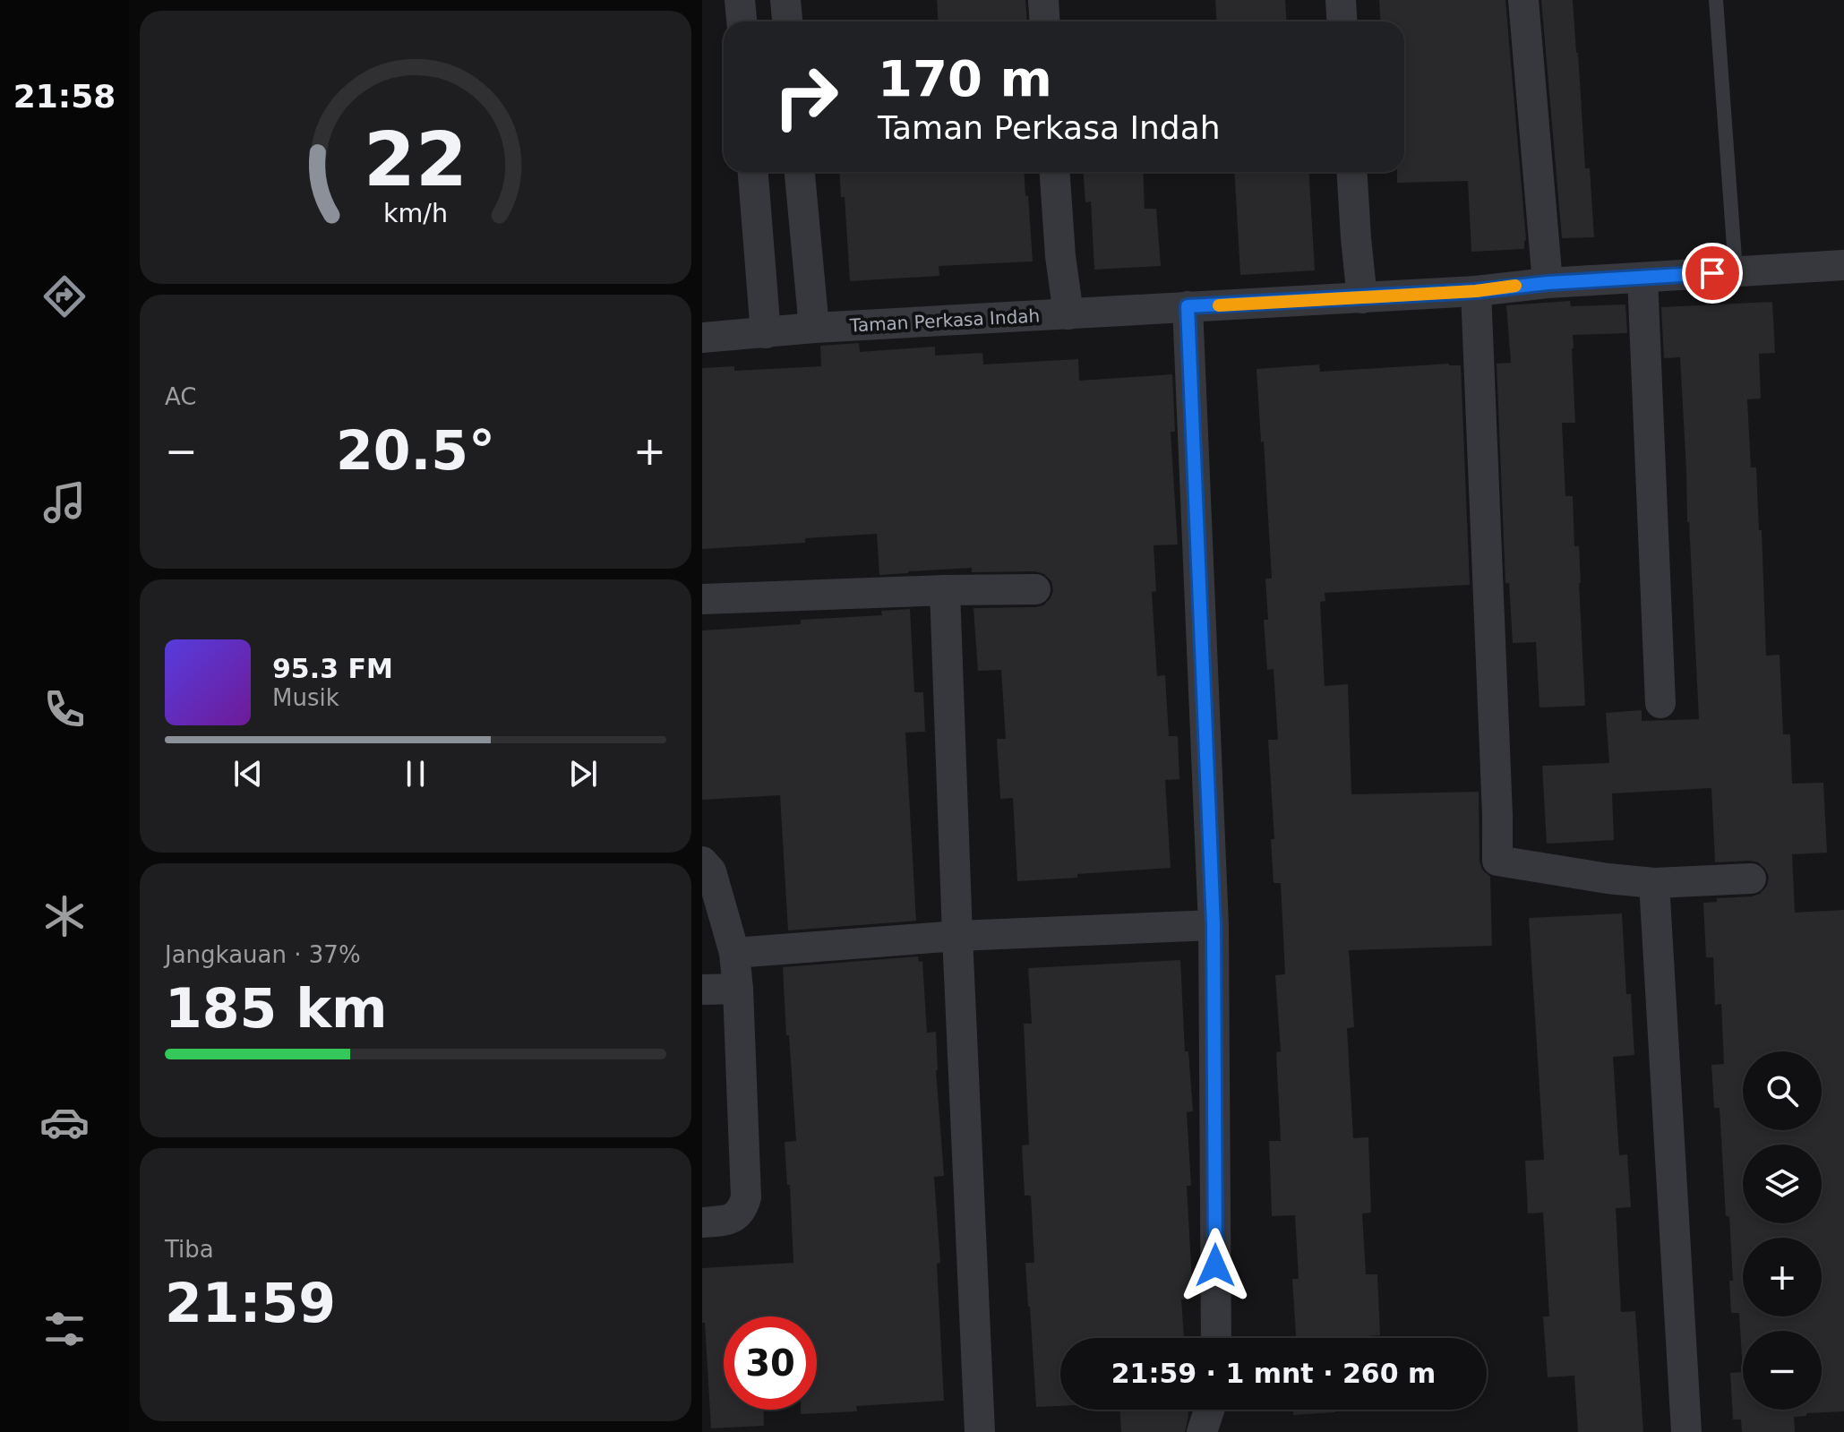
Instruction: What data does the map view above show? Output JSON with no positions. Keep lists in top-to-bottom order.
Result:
{
  "streets": {
    "street": ["Taman Perkasa Indah"]
  },
  "page": {
    "tabs": "21:58",
    "turn": ["170 m", "Taman Perkasa Indah"],
    "tile": [
      "AC",
      ["Jangkauan · 37%", "185 km"],
      ["Tiba", "21:59"]
    ],
    "heat": ["−", "20.5°", "+"],
    "song": ["95.3 FM", "Musik"],
    "map_buttons": ["+", "−"],
    "limit": "30",
    "trip": "21:59 · 1 mnt · 260 m",
    "gauge": ["22", "km/h"]
  }
}
